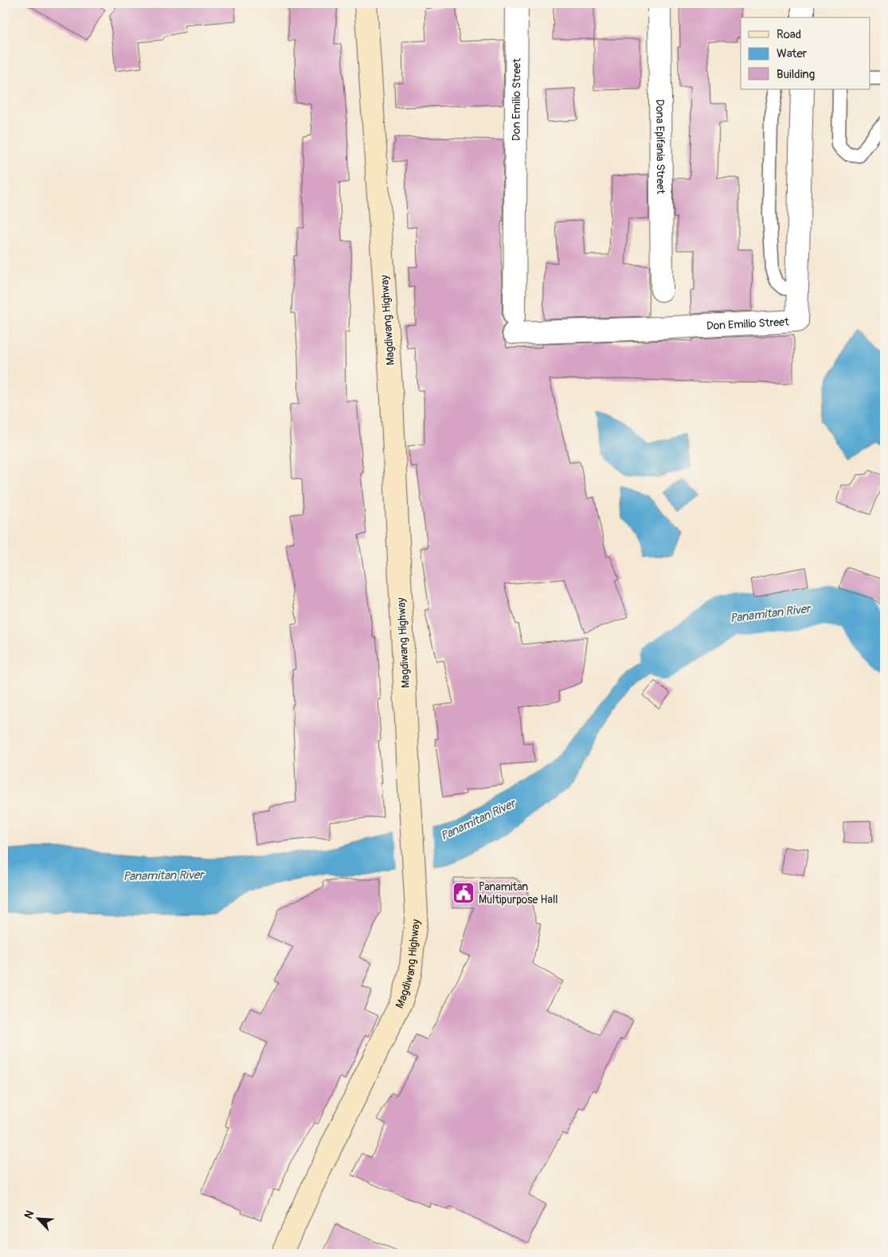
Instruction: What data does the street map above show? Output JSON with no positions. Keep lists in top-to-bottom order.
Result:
{
  "streets": {
    "main road": ["Magdiwang Highway"],
    "street": ["Don Emilio Street", "Dona Epifania Street"]
  },
  "water": ["Panamitan River"],
  "places": {
    "public building": ["Panamitan Multipurpose Hall"]
  },
  "legend": ["Road", "Water", "Building"],
  "north": "top left"
}
